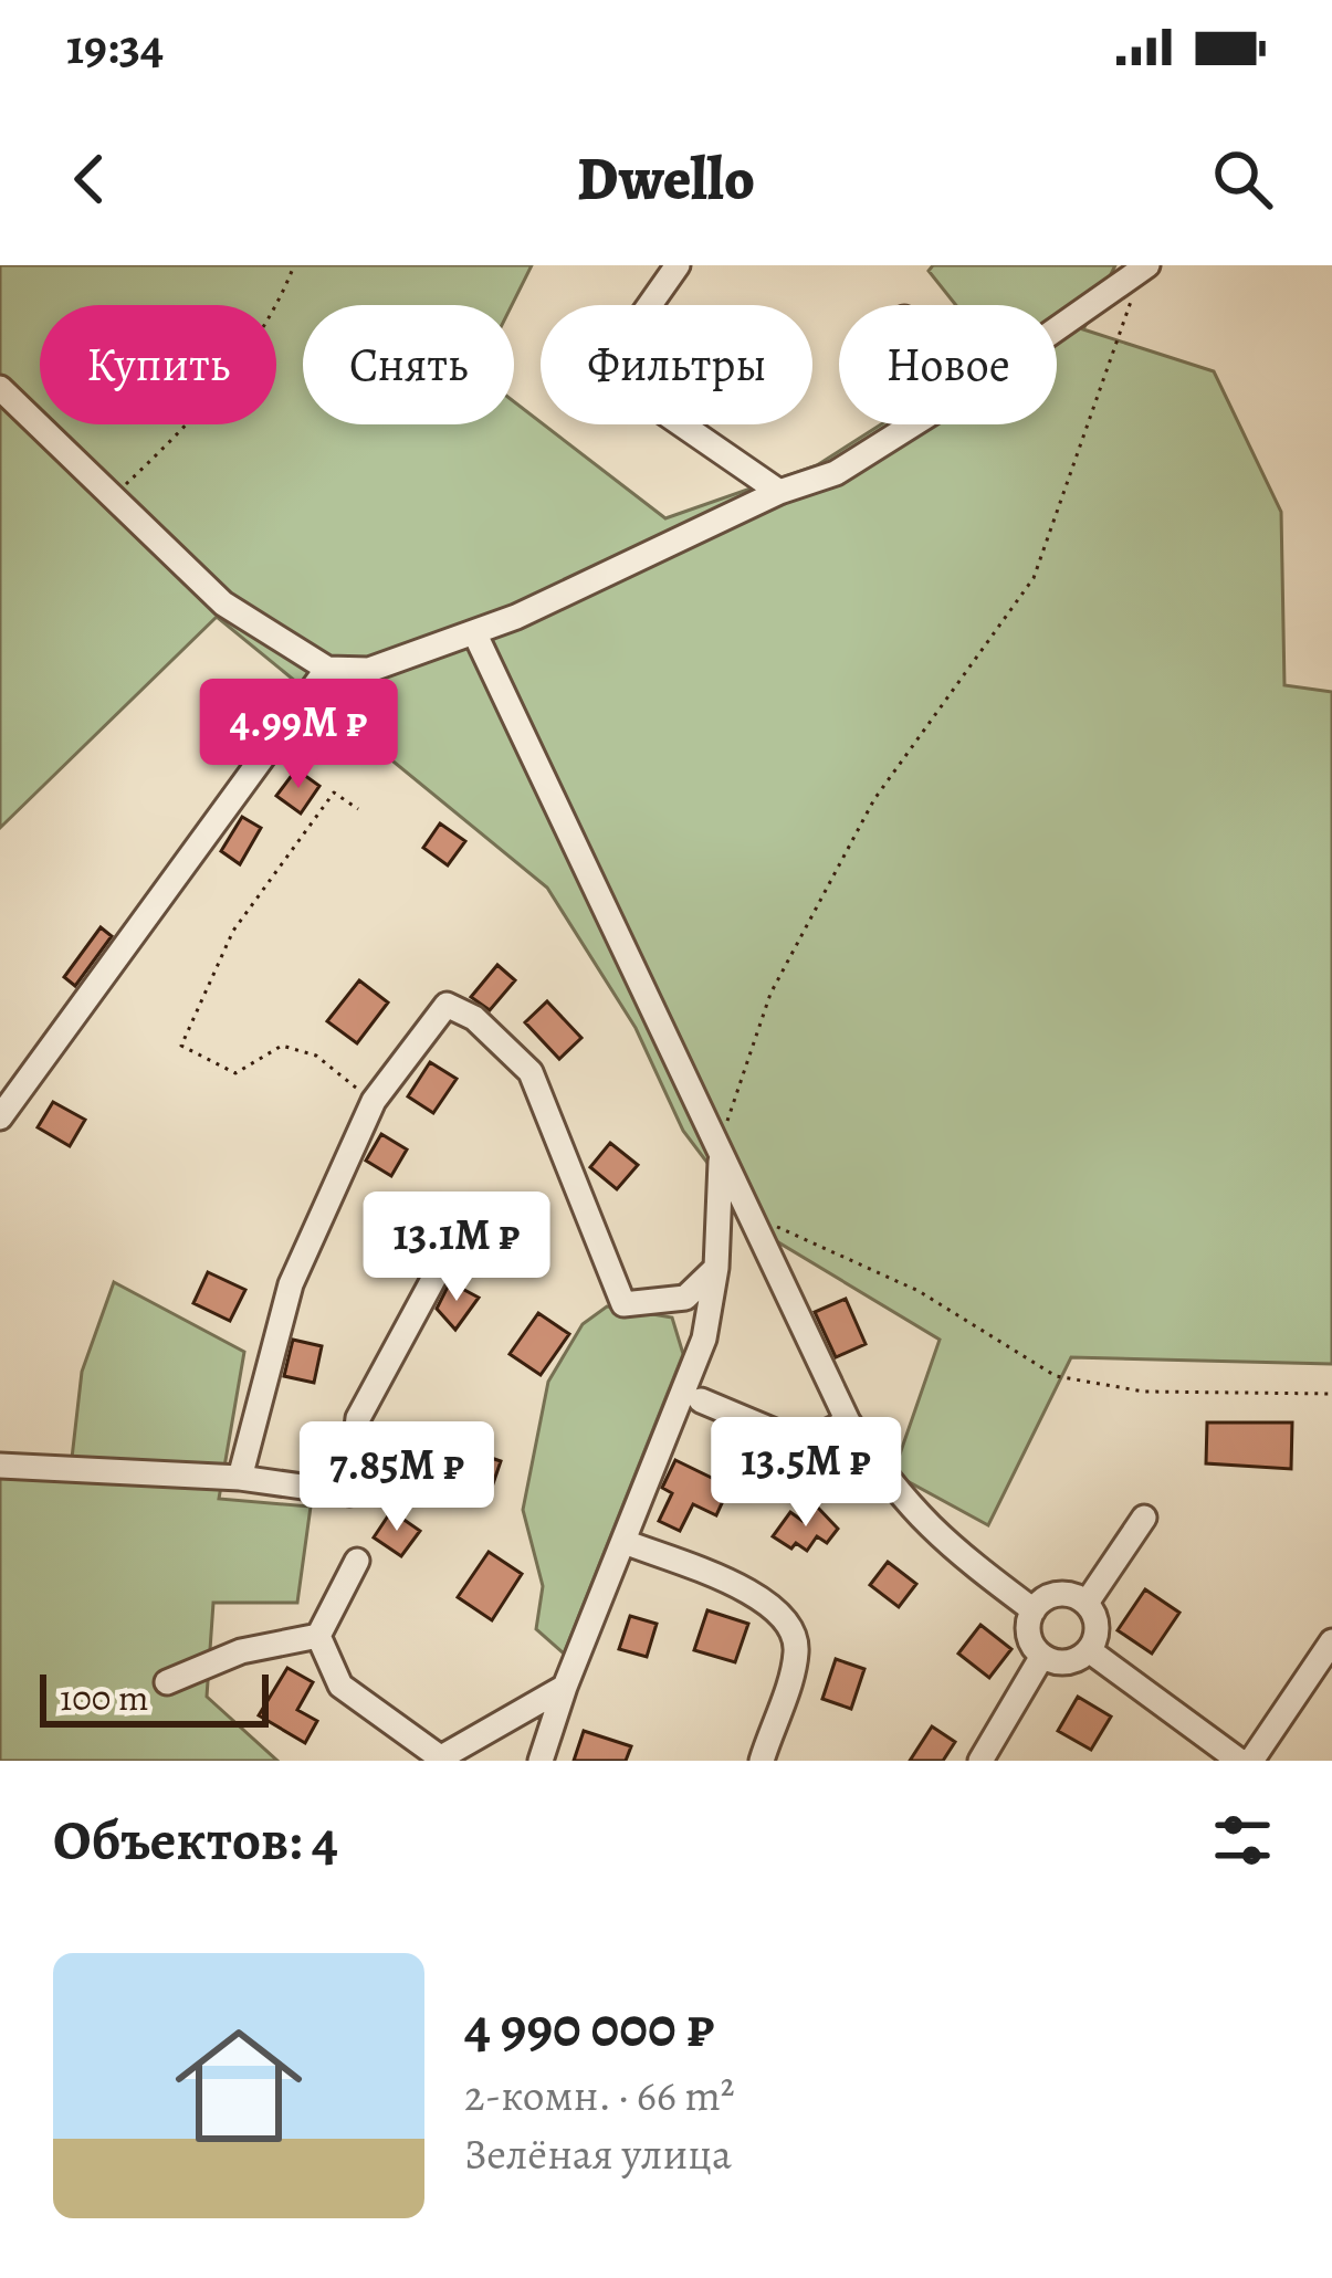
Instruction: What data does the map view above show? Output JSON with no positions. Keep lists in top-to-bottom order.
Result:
{
  "scale_bar": "100 m",
  "page": {
    "status": "19:34",
    "header": "Dwello",
    "chip": [
      "Купить",
      "Снять",
      "Фильтры",
      "Новое"
    ],
    "price": [
      "4.99M ₽",
      "13.1M ₽",
      "13.5M ₽",
      "7.85M ₽"
    ],
    "scale": "100 m",
    "heading": "Объектов: 4",
    "list": [
      {
        "name": "4 990 000 ₽",
        "note": "2-комн. · 66 m² · Зелёная улица"
      }
    ]
  }
}
